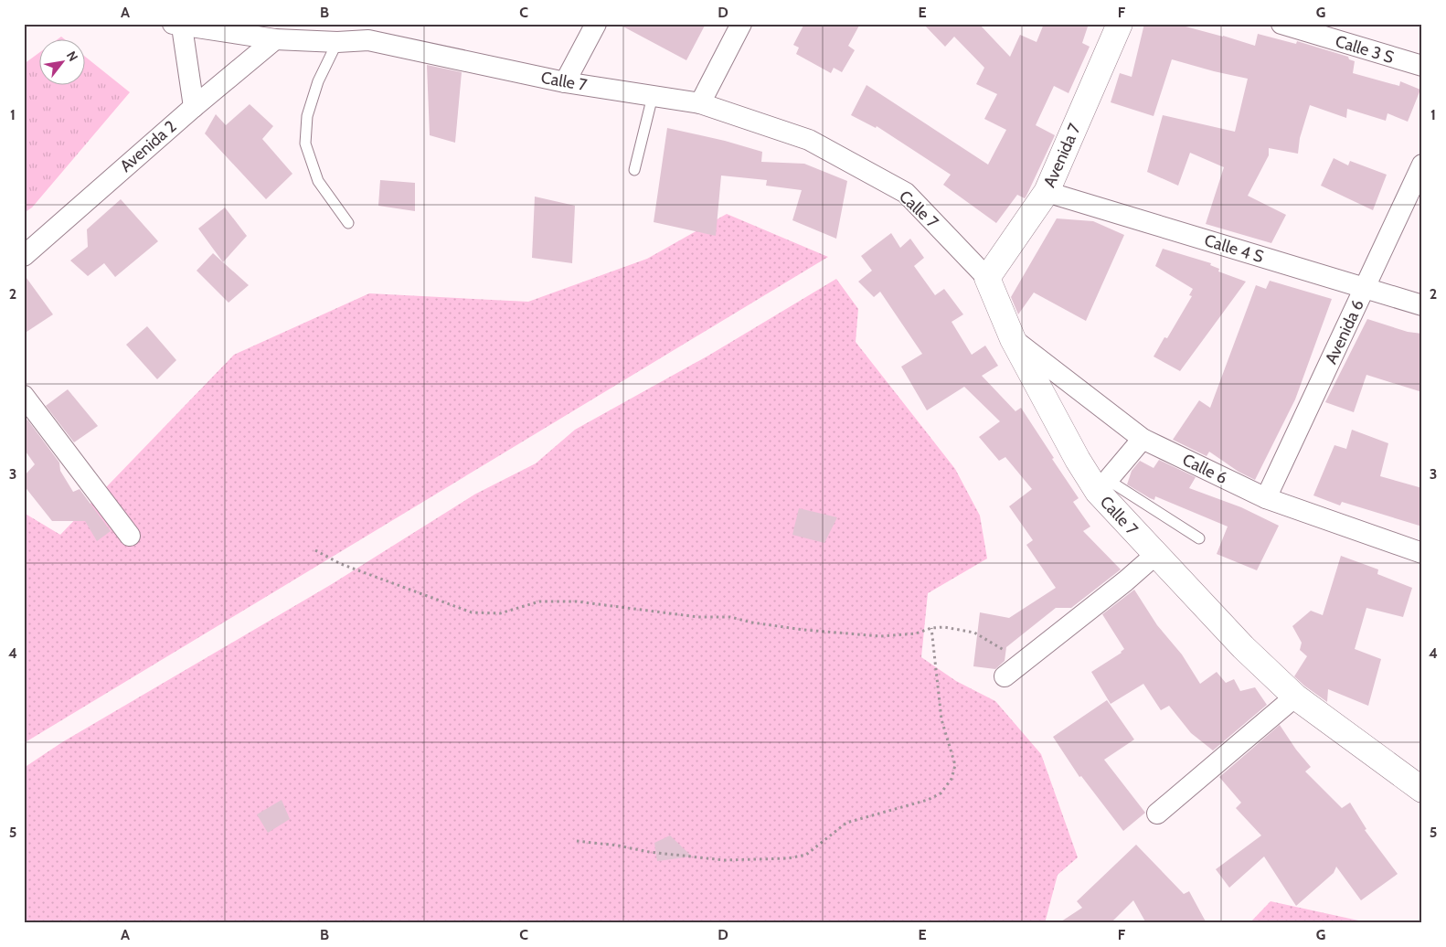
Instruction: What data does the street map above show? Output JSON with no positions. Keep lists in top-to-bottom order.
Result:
{
  "streets": {
    "main road": ["Calle 7", "Avenida 7"],
    "street": [
      "Calle 3 S",
      "Avenida 2",
      "Calle 4 S",
      "Avenida 6",
      "Calle 6"
    ]
  },
  "crossings": [
    ["Calle 7", "Avenida 2"],
    ["Calle 7", "Avenida 7"],
    ["Calle 7", "Calle 6"],
    ["Avenida 7", "Calle 4 S"],
    ["Calle 4 S", "Avenida 6"],
    ["Avenida 6", "Calle 6"]
  ],
  "north": "top right",
  "grid": {
    "columns": [
      "A",
      "B",
      "C",
      "D",
      "E",
      "F",
      "G"
    ],
    "rows": [
      "1",
      "2",
      "3",
      "4",
      "5"
    ]
  }
}
